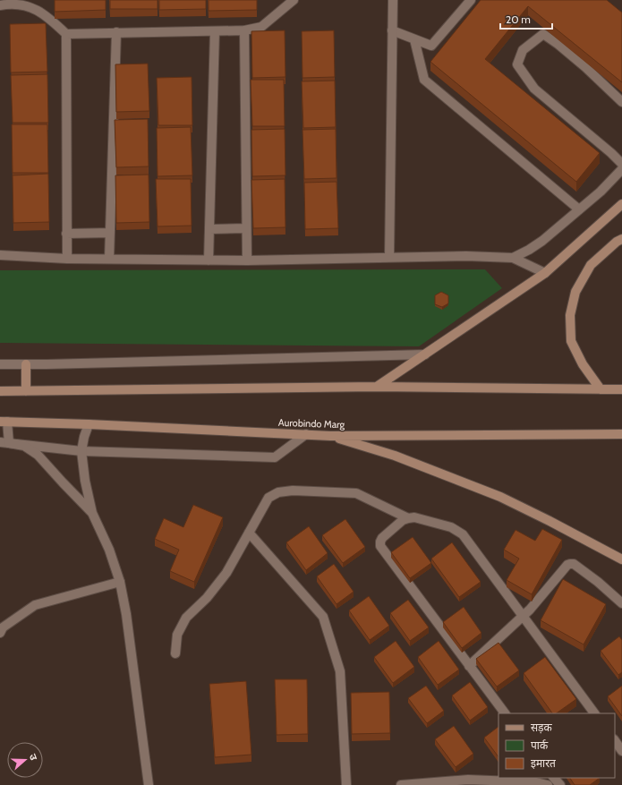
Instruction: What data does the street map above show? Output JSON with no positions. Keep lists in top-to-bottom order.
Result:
{
  "streets": {
    "main road": ["Aurobindo Marg"]
  },
  "legend": ["सड़क", "पार्क", "इमारत"],
  "scale_bar": "20 m",
  "north": "right"
}
